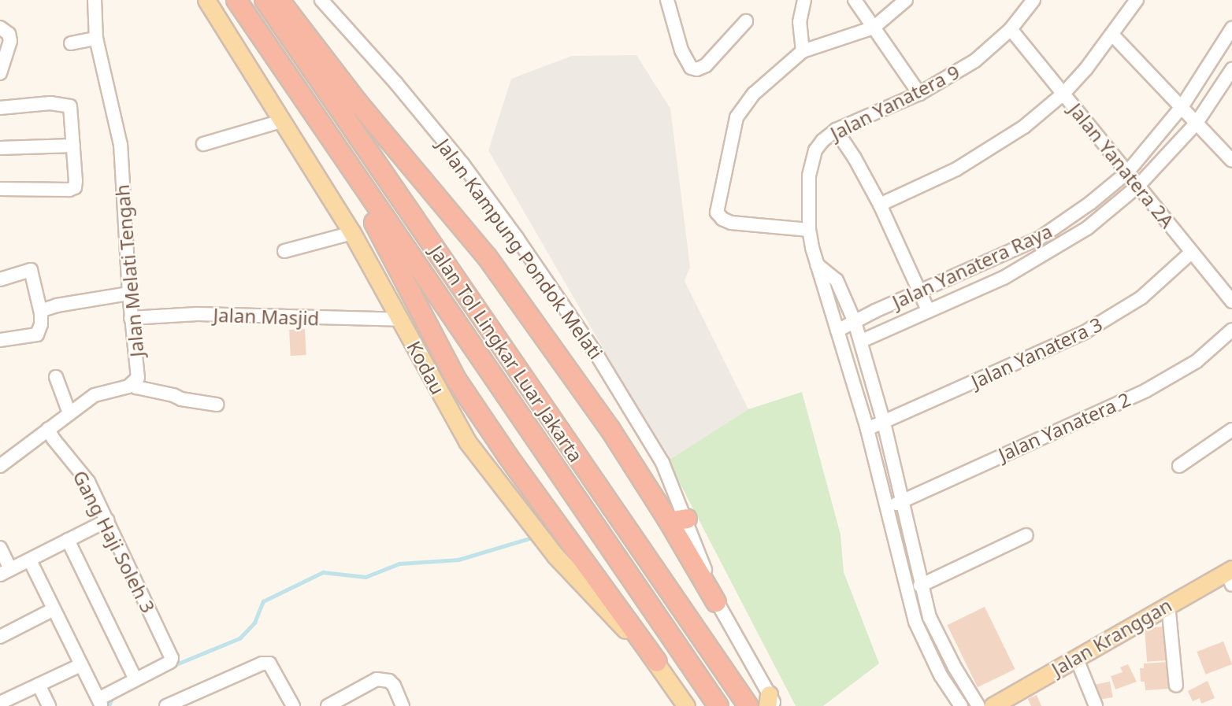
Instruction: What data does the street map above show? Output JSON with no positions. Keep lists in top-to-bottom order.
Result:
{
  "streets": {
    "highway": ["Jalan Tol Lingkar Luar Jakarta"],
    "main road": ["Kodau", "Jalan Kranggan"],
    "street": [
      "Jalan Yanatera 9",
      "Jalan Yanatera 2A",
      "Jalan Kampung Pondok Melati",
      "Jalan Yanatera Raya",
      "Jalan Melati Tengah",
      "Jalan Masjid",
      "Jalan Yanatera 3",
      "Jalan Yanatera 2",
      "Gang Haji Soleh 3"
    ]
  },
  "crossings": [
    ["Jalan Yanatera 9", "Jalan Yanatera 2A"],
    ["Jalan Yanatera 2A", "Jalan Yanatera Raya"],
    ["Jalan Yanatera 2A", "Jalan Yanatera 3"],
    ["Jalan Melati Tengah", "Jalan Masjid"],
    ["Jalan Melati Tengah", "Gang Haji Soleh 3"],
    ["Jalan Masjid", "Kodau"]
  ]
}
